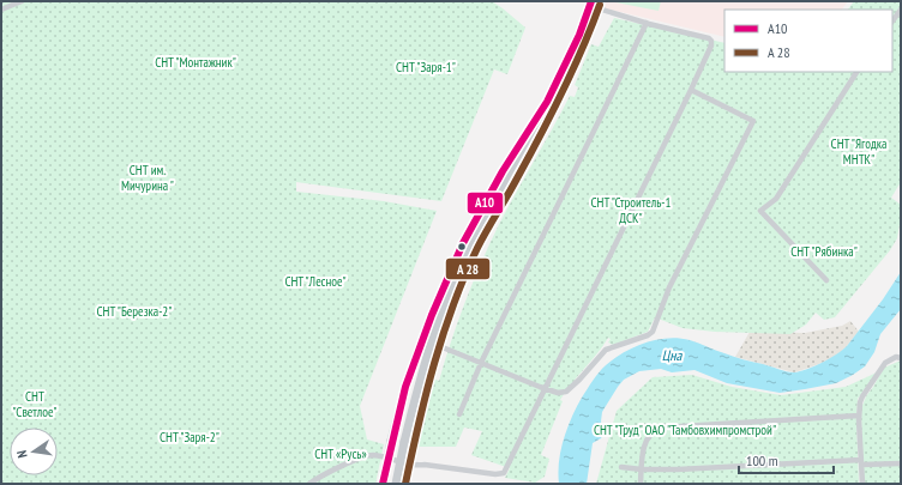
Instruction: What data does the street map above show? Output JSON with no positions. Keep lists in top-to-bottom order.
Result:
{
  "water": ["Цна"],
  "parks": [
    "СНТ \"Монтажник\"",
    "СНТ \"Заря-1\"",
    "СНТ \"Ягодка МНТК\"",
    "СНТ им. Мичурина \"",
    "СНТ \"Строитель-1 ДСК\"",
    "СНТ \"Рябинка\"",
    "СНТ \"Лесное\"",
    "СНТ \"Березка-2\"",
    "СНТ \"Светлое\"",
    "СНТ \"Труд\" ОАО \"Тамбовхимпромстрой\"",
    "СНТ \"Заря-2\"",
    "СНТ «Русь»"
  ],
  "lines": ["transit line А10"],
  "legend": ["А10", "А 28"],
  "scale_bar": "100 m",
  "north": "left"
}
